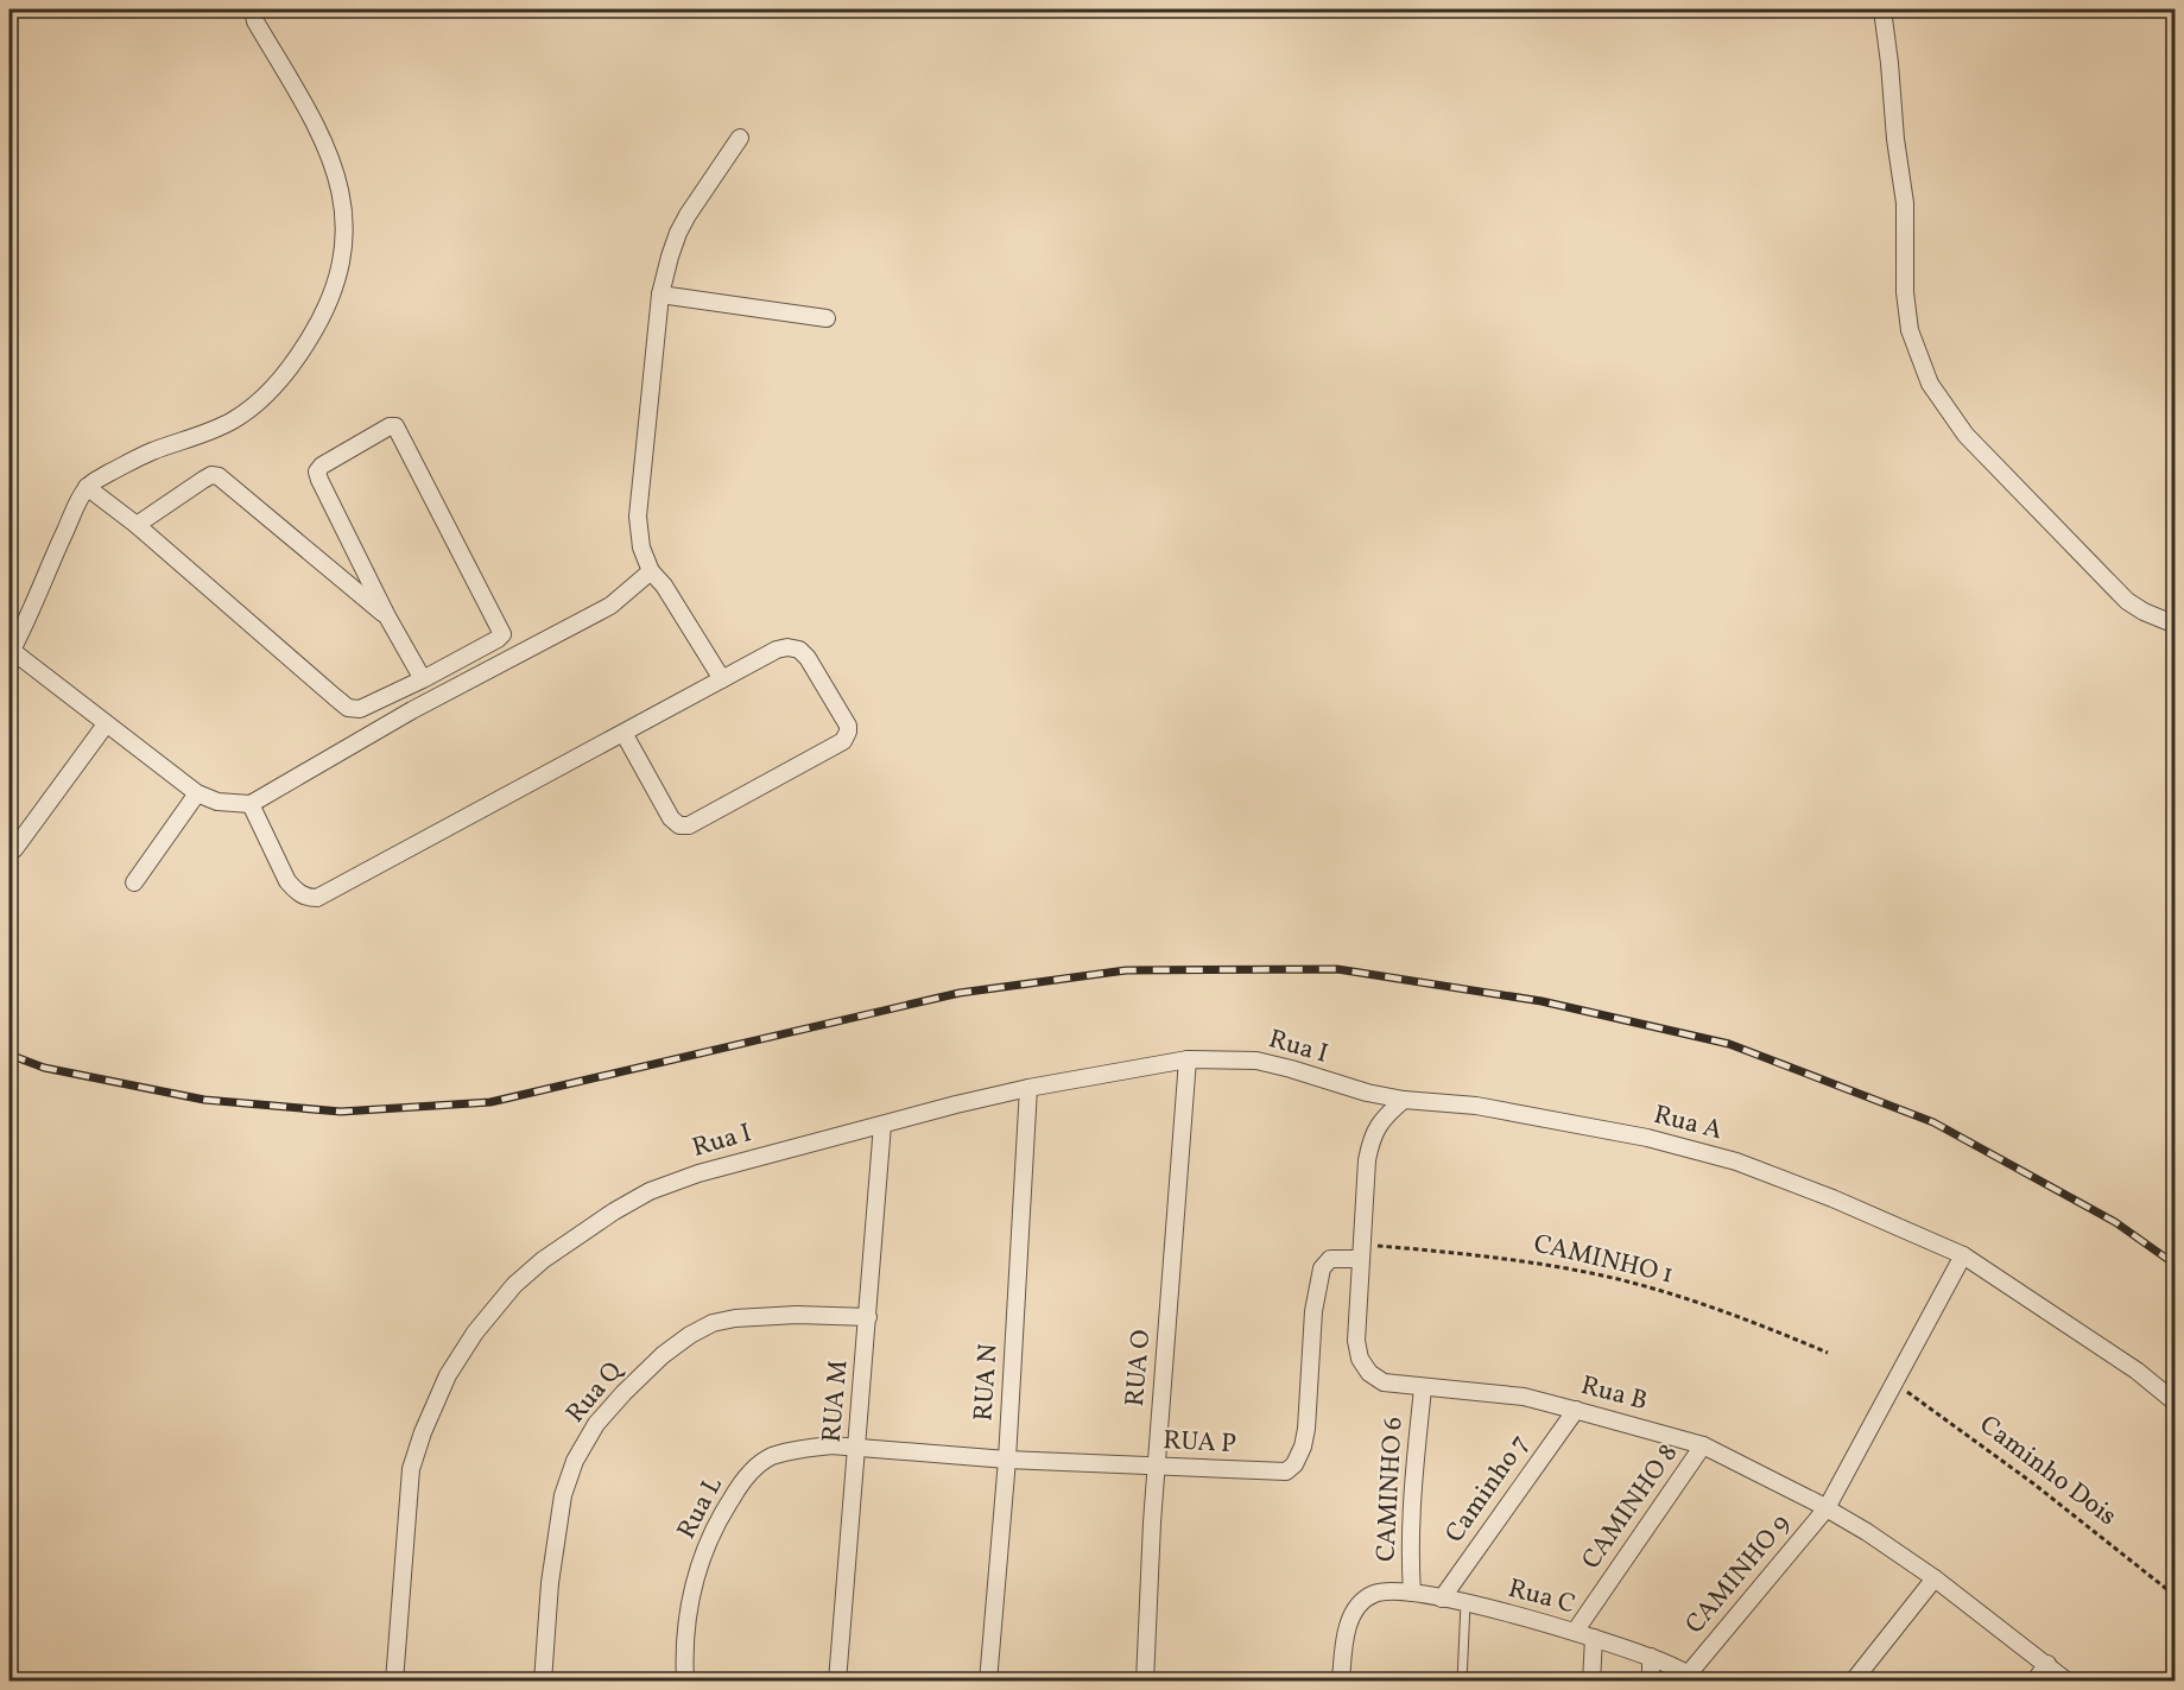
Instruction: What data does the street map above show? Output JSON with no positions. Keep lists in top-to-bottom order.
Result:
{
  "streets": {
    "street": [
      "Rua I",
      "Rua A",
      "RUA O",
      "RUA N",
      "Rua Q",
      "Rua B",
      "RUA M",
      "RUA P",
      "CAMINHO 6",
      "Caminho 7",
      "CAMINHO 8",
      "Rua L",
      "CAMINHO 9",
      "Rua C"
    ],
    "path": ["CAMINHO 1", "Caminho Dois"]
  },
  "crossings": [
    ["Rua I", "Rua A"],
    ["Rua I", "RUA O"],
    ["Rua I", "RUA N"],
    ["Rua I", "RUA M"],
    ["Rua A", "Rua B"],
    ["CAMINHO 1", "Rua B"],
    ["CAMINHO 1", "RUA P"],
    ["RUA O", "RUA P"],
    ["RUA N", "RUA P"],
    ["Rua Q", "RUA M"],
    ["Rua B", "RUA P"],
    ["Rua B", "CAMINHO 6"],
    ["Rua B", "Caminho 7"],
    ["Rua B", "CAMINHO 8"],
    ["Rua B", "CAMINHO 9"],
    ["RUA M", "RUA P"],
    ["RUA M", "Rua L"],
    ["RUA P", "Rua L"],
    ["CAMINHO 6", "Rua C"],
    ["Caminho 7", "Rua C"],
    ["CAMINHO 8", "Rua C"],
    ["CAMINHO 9", "Rua C"]
  ]
}
